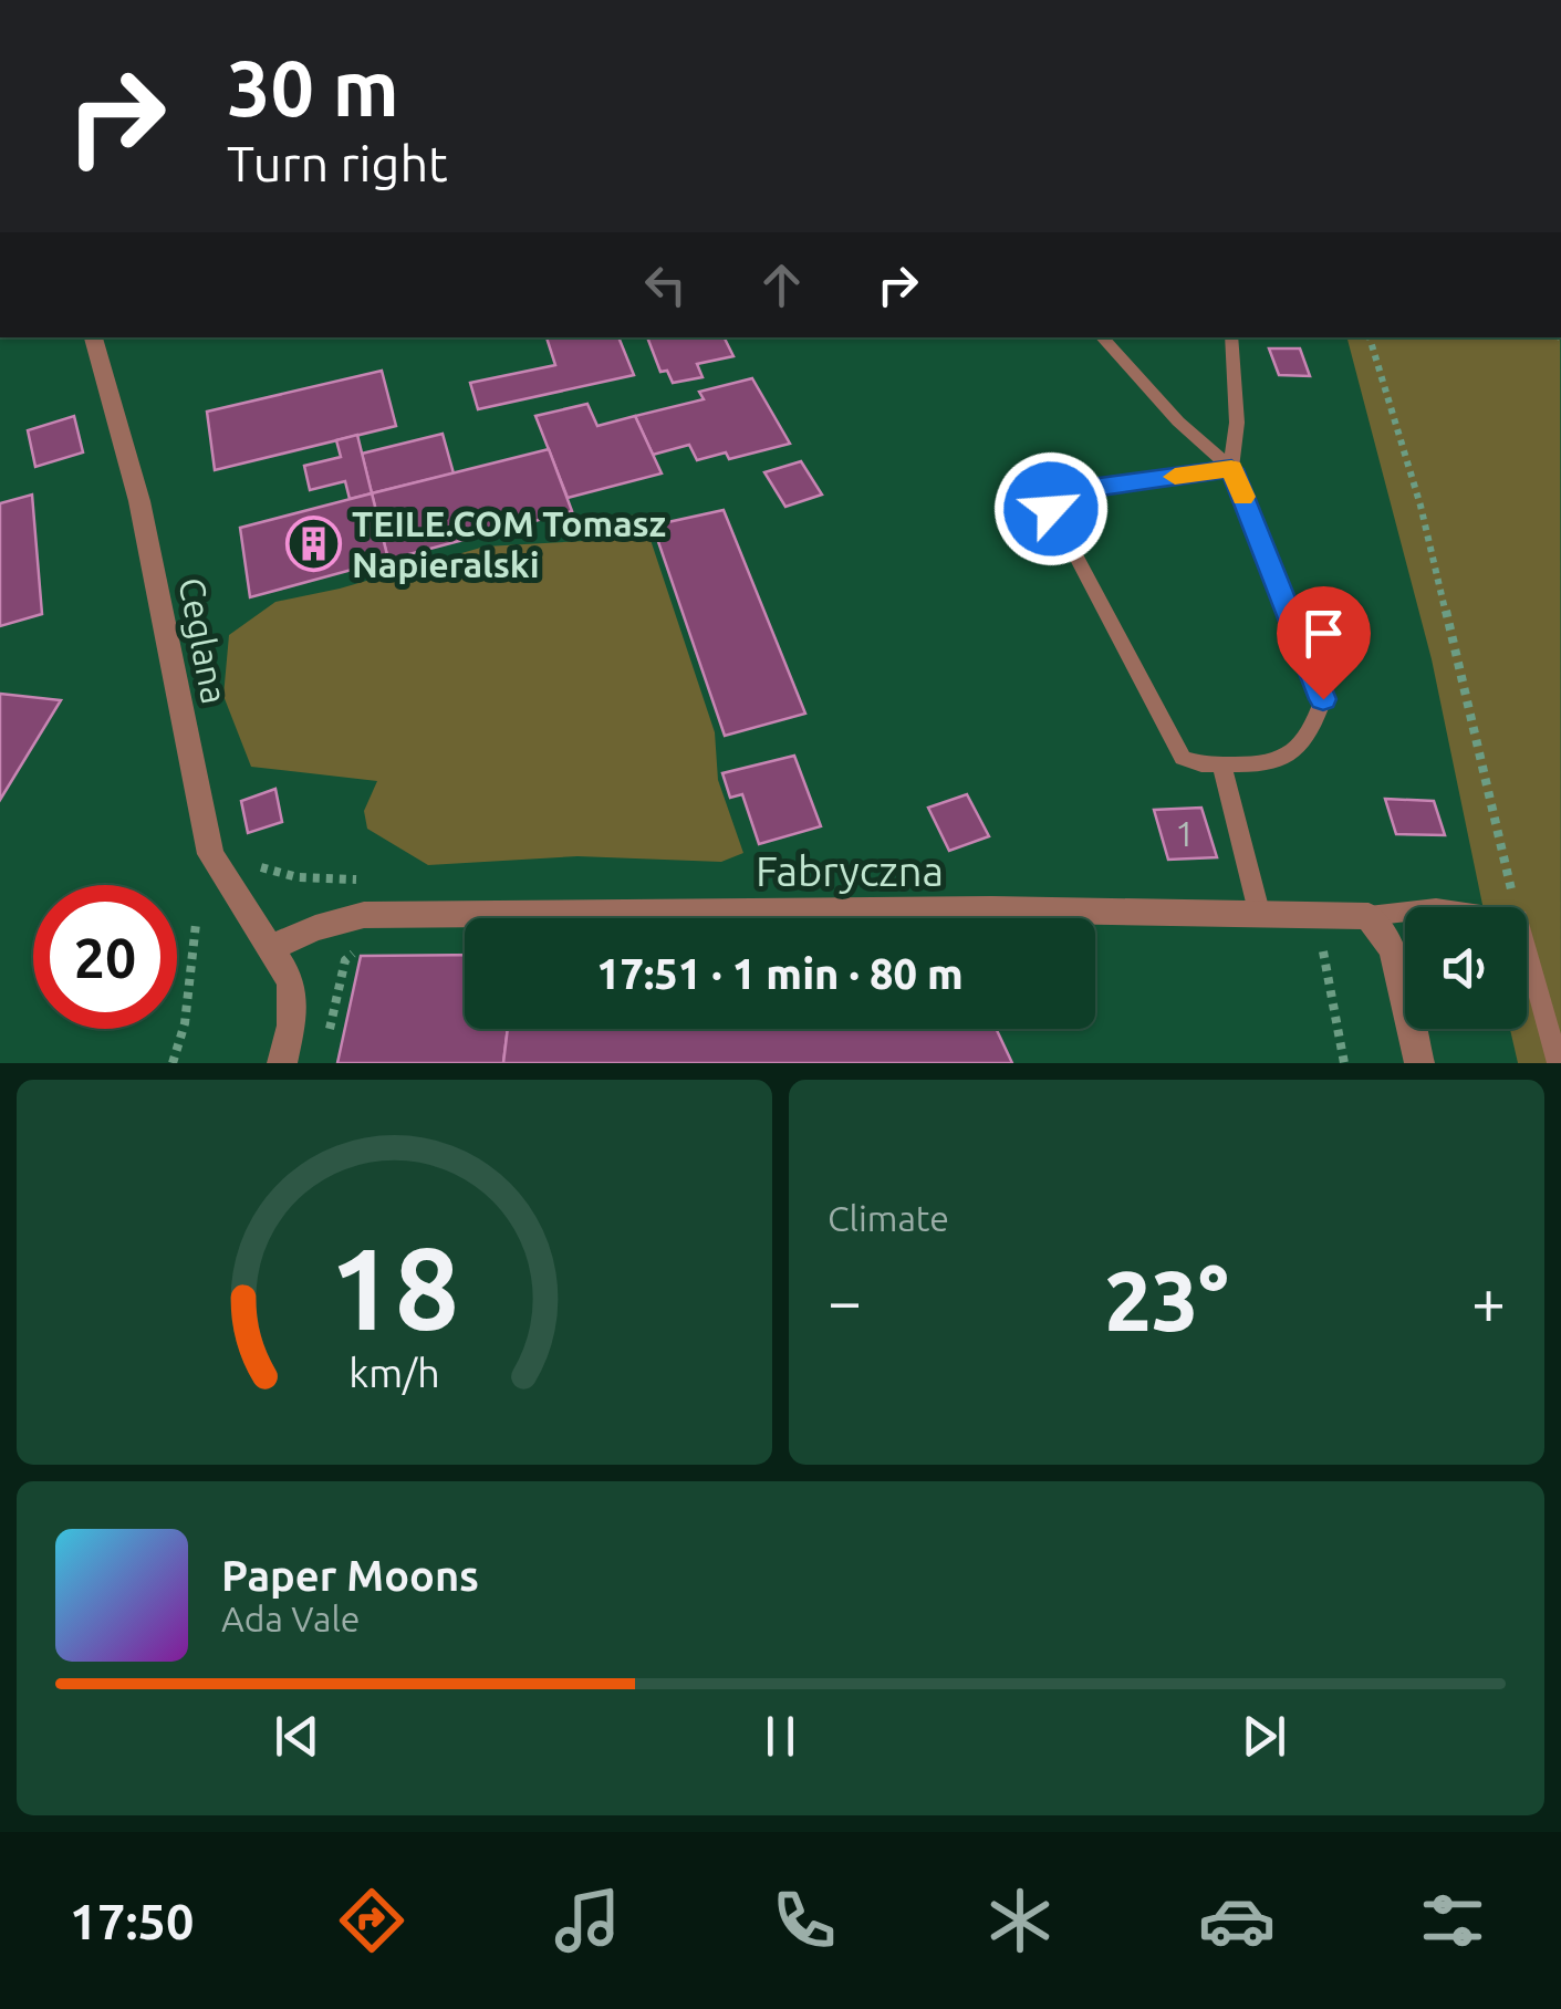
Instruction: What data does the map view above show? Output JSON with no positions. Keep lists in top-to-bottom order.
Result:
{
  "streets": {
    "street": ["Ceglana", "Fabryczna"]
  },
  "crossings": [
    ["Ceglana", "Fabryczna"]
  ],
  "places": {
    "building": ["TEILE.COM Tomasz Napieralski"]
  },
  "house_numbers": ["1"],
  "page": {
    "turn": ["30 m", "Turn right"],
    "limit": "20",
    "trip": "17:51 · 1 min · 80 m",
    "tile": "Climate",
    "heat": ["−", "23°", "+"],
    "song": ["Paper Moons", "Ada Vale"],
    "tabs": "17:50",
    "gauge": ["18", "km/h"]
  }
}
